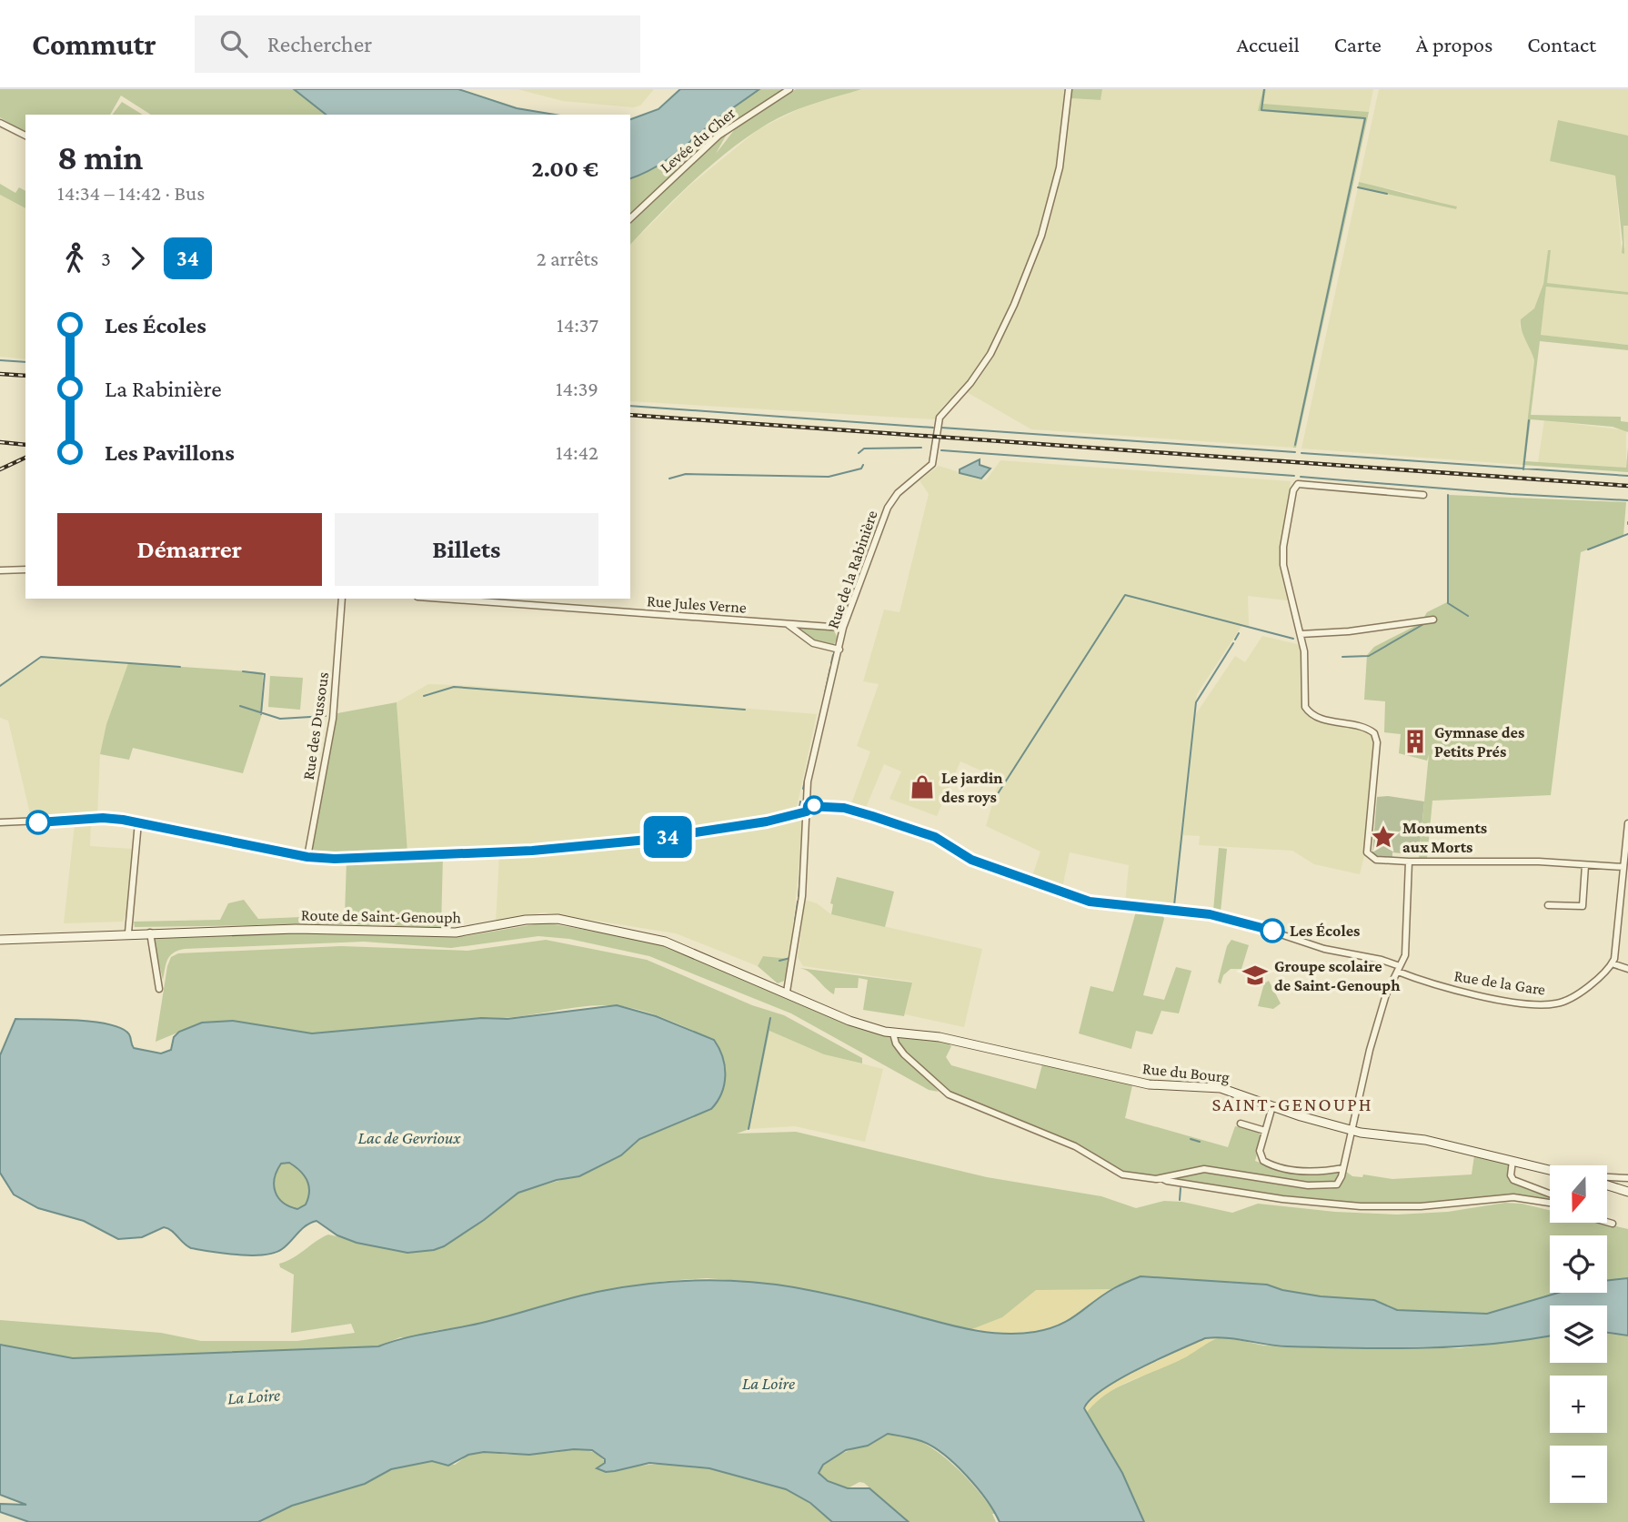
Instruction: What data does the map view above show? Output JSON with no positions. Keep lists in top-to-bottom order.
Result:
{
  "streets": {
    "street": [
      "Levée du Cher",
      "Rue de la Rabinière",
      "Rue Jules Verne",
      "Rue des Dussous",
      "Route de Saint-Genouph",
      "Rue de la Gare",
      "Rue du Bourg"
    ]
  },
  "crossings": [
    ["Rue de la Rabinière", "Rue Jules Verne"],
    ["Rue de la Rabinière", "Route de Saint-Genouph"],
    ["Rue de la Rabinière", "Rue de la Gare"],
    ["Rue des Dussous", "Rue de la Gare"],
    ["Route de Saint-Genouph", "Rue du Bourg"]
  ],
  "districts": ["SAINT-GENOUPH"],
  "water": ["Lac de Gevrioux", "La Loire"],
  "places": {
    "building": ["Gymnase des Petits Prés"],
    "shop": ["Le jardin des roys"],
    "place": ["Monuments aux Morts"],
    "other": ["Les Écoles"],
    "school or university": ["Groupe scolaire de Saint-Genouph"]
  },
  "lines": ["bus line 34"],
  "north": "bottom",
  "page": {
    "header": "Commutr",
    "search": "Rechercher",
    "nav": [
      "Accueil",
      "Carte",
      "À propos",
      "Contact"
    ],
    "on_map": "34",
    "heading": ["8 min", "14:34 – 14:42 · Bus", "2.00 €"],
    "legs": ["3", "34", "2 arrêts"],
    "list": [
      {
        "name": "Les Écoles",
        "value": "14:37"
      },
      {
        "name": "La Rabinière",
        "value": "14:39"
      },
      {
        "name": "Les Pavillons",
        "value": "14:42"
      }
    ],
    "buttons": ["Démarrer", "Billets"],
    "map_buttons": ["+", "−"]
  }
}
